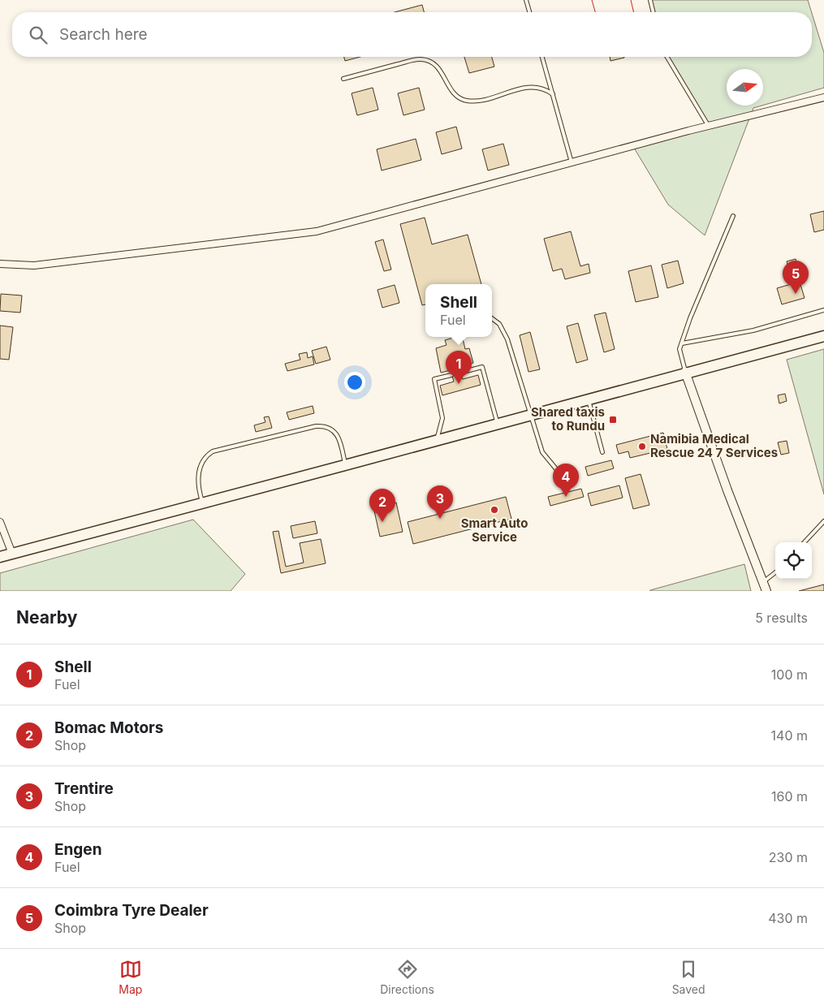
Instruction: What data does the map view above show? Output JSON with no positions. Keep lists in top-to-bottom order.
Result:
{
  "places": {
    "transit": ["Shared taxis to Rundu"],
    "other": ["Namibia Medical Rescue 24 7 Services", "Smart Auto Service"]
  },
  "north": "right",
  "page": {
    "search": "Search here",
    "pins": [
      "5",
      "1",
      "4",
      "3",
      "2"
    ],
    "popup": ["Shell", "Fuel"],
    "heading": ["Nearby", "5 results"],
    "list": [
      {
        "mark": "1",
        "name": "Shell",
        "note": "Fuel",
        "value": "100 m"
      },
      {
        "mark": "2",
        "name": "Bomac Motors",
        "note": "Shop",
        "value": "140 m"
      },
      {
        "mark": "3",
        "name": "Trentire",
        "note": "Shop",
        "value": "160 m"
      },
      {
        "mark": "4",
        "name": "Engen",
        "note": "Fuel",
        "value": "230 m"
      },
      {
        "mark": "5",
        "name": "Coimbra Tyre Dealer",
        "note": "Shop",
        "value": "430 m"
      }
    ],
    "nav": ["Map", "Directions", "Saved"]
  }
}
